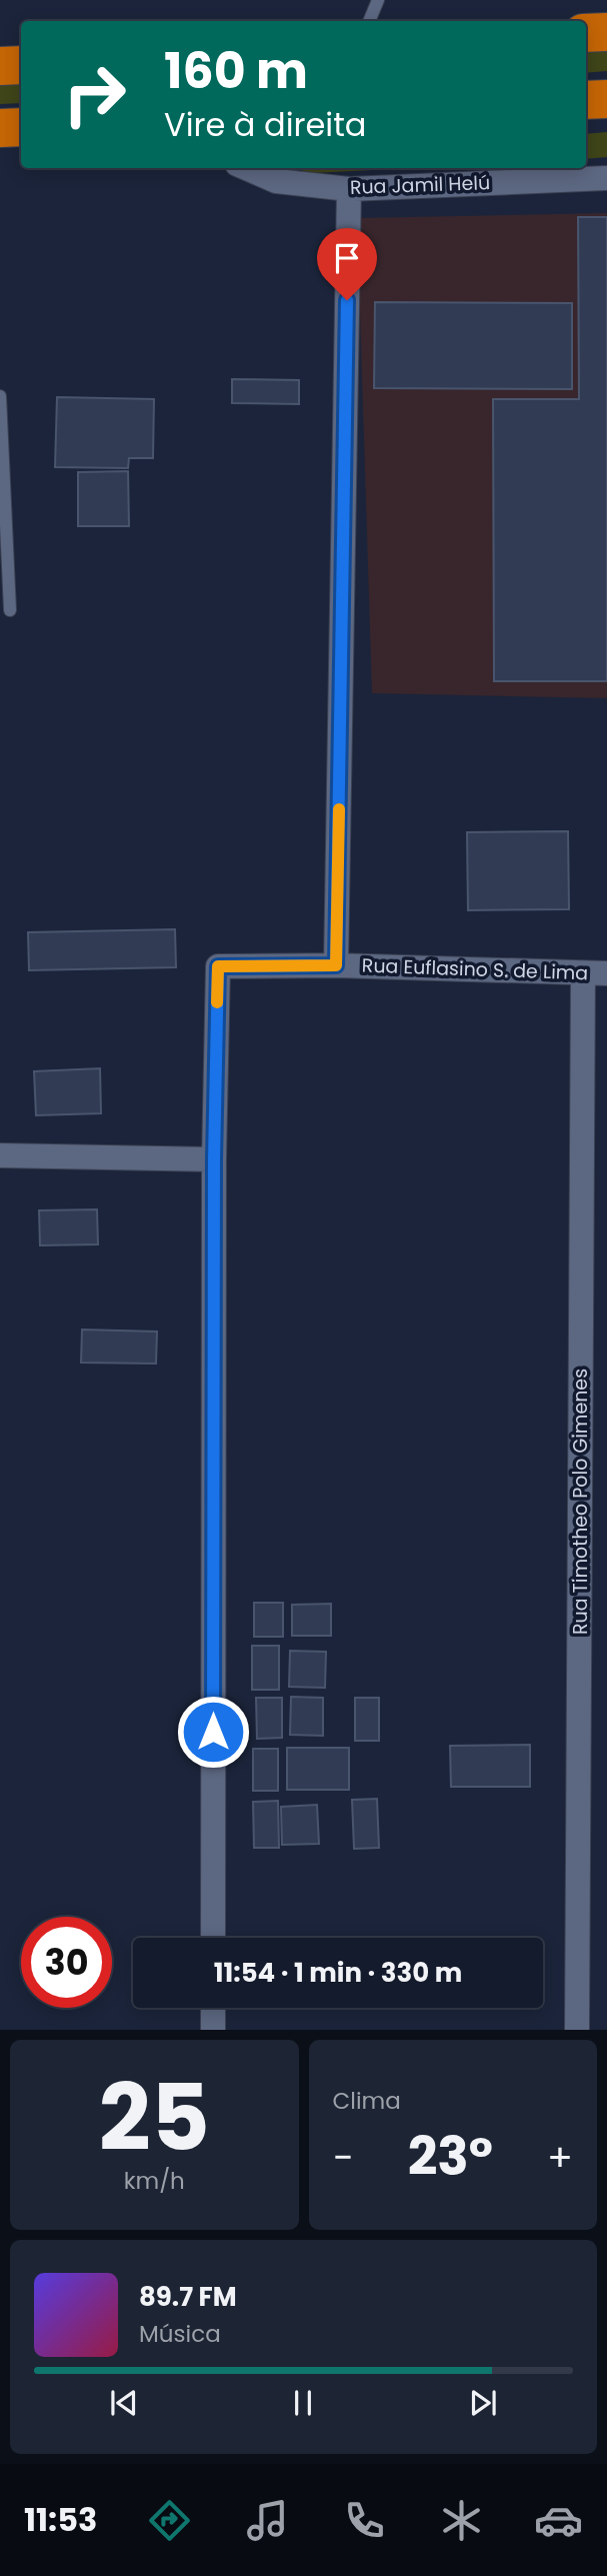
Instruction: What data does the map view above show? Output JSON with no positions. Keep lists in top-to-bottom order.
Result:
{
  "streets": {
    "street": ["Rua Jamil Helú", "Rua Euflasino S. de Lima", "Rua Timotheo Polo Gimenes"]
  },
  "crossings": [
    ["Rua Euflasino S. de Lima", "Rua Timotheo Polo Gimenes"]
  ],
  "page": {
    "turn": ["160 m", "Vire à direita"],
    "limit": "30",
    "trip": "11:54 · 1 min · 330 m",
    "tile": [
      ["25", "km/h"],
      "Clima"
    ],
    "heat": ["−", "23°", "+"],
    "song": ["89.7 FM", "Música"],
    "tabs": "11:53"
  }
}
